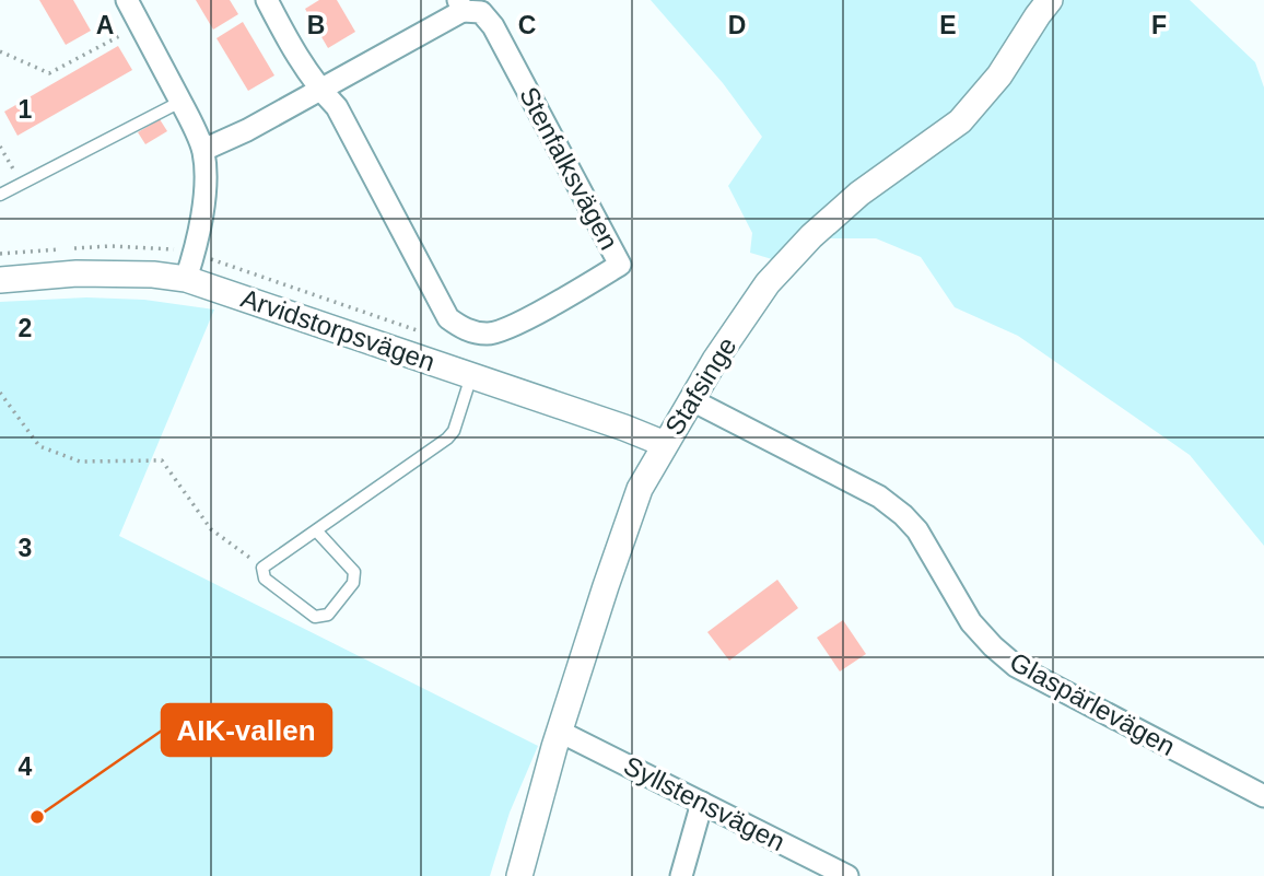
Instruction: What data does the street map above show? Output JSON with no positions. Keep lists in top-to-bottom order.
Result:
{
  "streets": {
    "street": [
      "Stenfalksvägen",
      "Arvidstorpsvägen",
      "Stafsinge",
      "Glaspärlevägen",
      "Syllstensvägen"
    ]
  },
  "crossings": [
    ["Arvidstorpsvägen", "Stafsinge"],
    ["Stafsinge", "Glaspärlevägen"],
    ["Stafsinge", "Syllstensvägen"]
  ],
  "places": ["AIK-vallen"],
  "grid": {
    "columns": [
      "A",
      "B",
      "C",
      "D",
      "E",
      "F"
    ],
    "rows": [
      "1",
      "2",
      "3",
      "4"
    ]
  }
}
